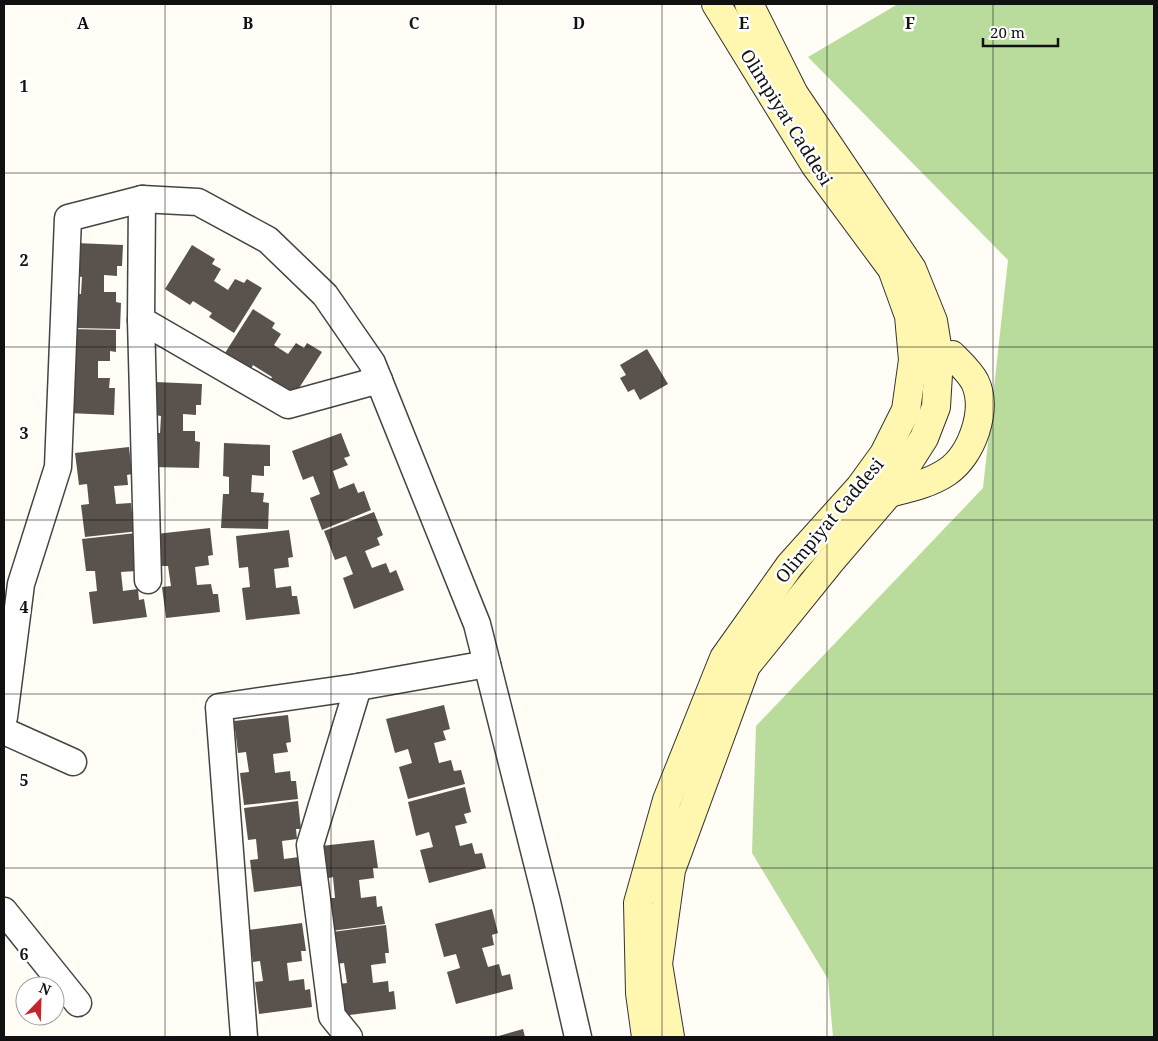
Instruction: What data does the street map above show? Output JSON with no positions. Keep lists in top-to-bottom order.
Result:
{
  "streets": {
    "street": ["Olimpiyat Caddesi"]
  },
  "scale_bar": "20 m",
  "north": "top right",
  "grid": {
    "columns": [
      "A",
      "B",
      "C",
      "D",
      "E",
      "F"
    ],
    "rows": [
      "1",
      "2",
      "3",
      "4",
      "5",
      "6"
    ]
  }
}
